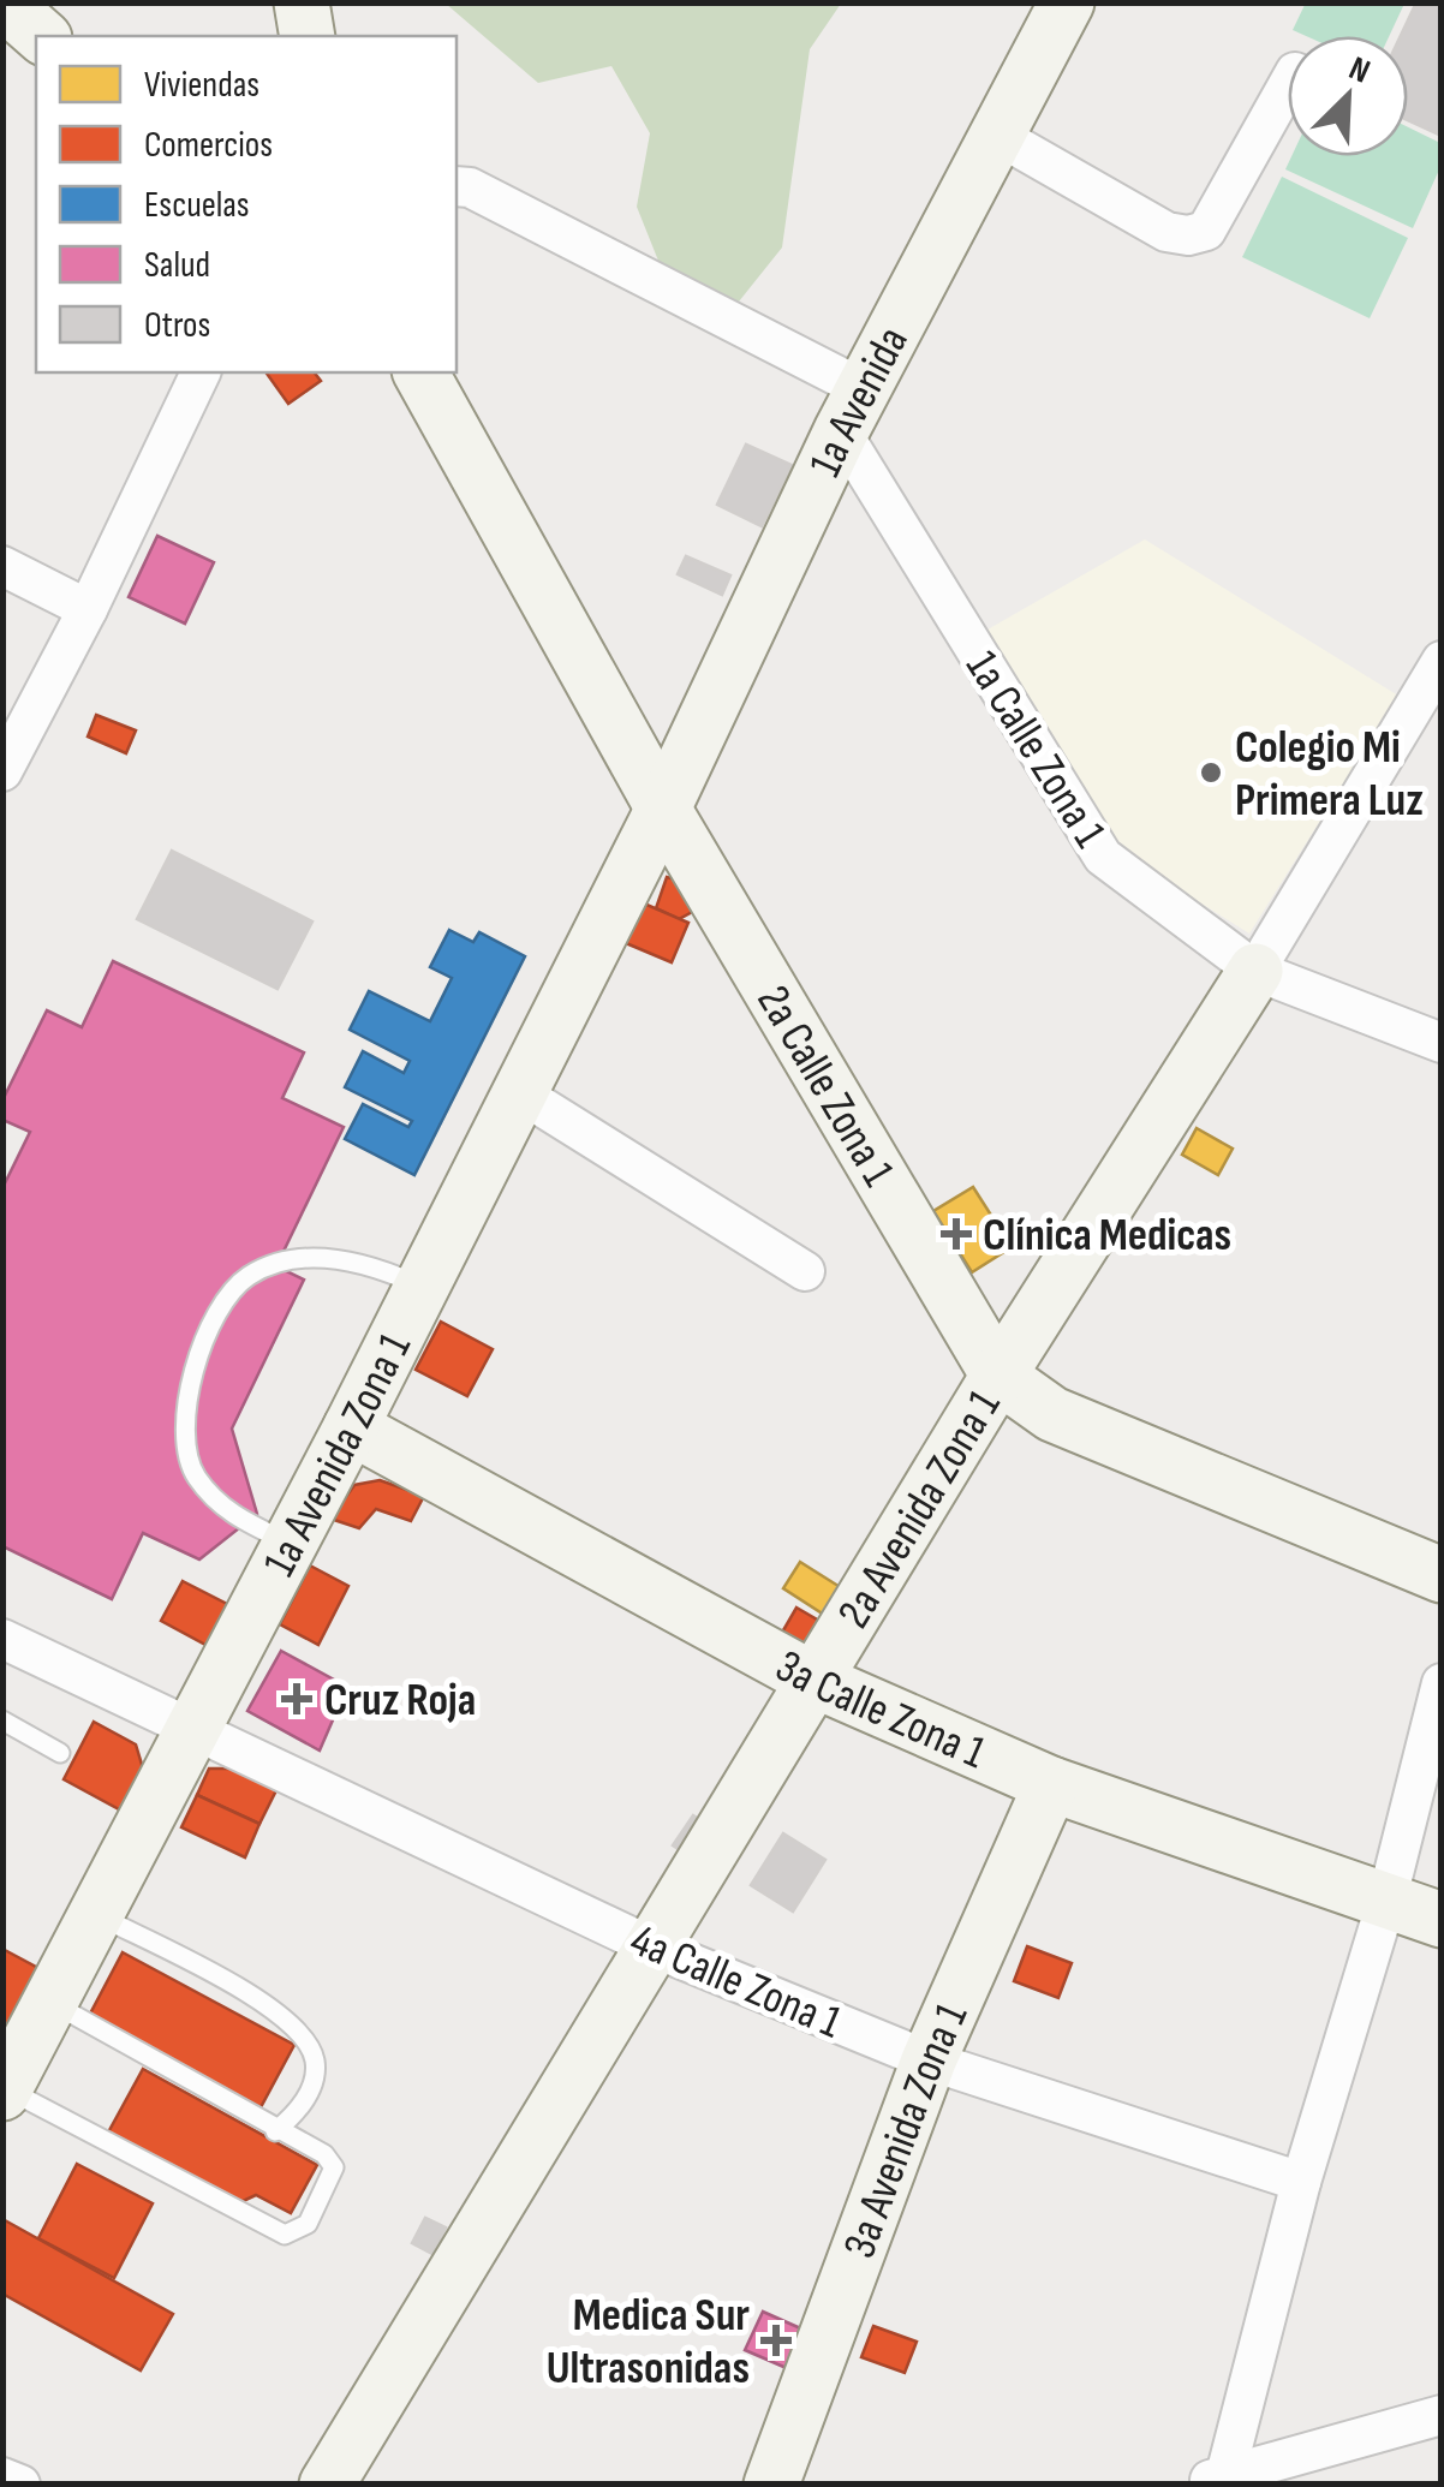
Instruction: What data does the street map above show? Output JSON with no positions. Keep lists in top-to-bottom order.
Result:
{
  "streets": {
    "main road": [
      "1a Avenida",
      "2a Calle Zona 1",
      "1a Avenida Zona 1",
      "2a Avenida Zona 1",
      "3a Calle Zona 1",
      "3a Avenida Zona 1"
    ],
    "street": ["1a Calle Zona 1", "4a Calle Zona 1"]
  },
  "crossings": [
    ["1a Avenida", "1a Calle Zona 1"],
    ["1a Avenida", "2a Calle Zona 1"],
    ["1a Avenida", "1a Avenida Zona 1"],
    ["1a Calle Zona 1", "2a Avenida Zona 1"],
    ["2a Calle Zona 1", "1a Avenida Zona 1"],
    ["2a Calle Zona 1", "2a Avenida Zona 1"],
    ["1a Avenida Zona 1", "3a Calle Zona 1"],
    ["1a Avenida Zona 1", "4a Calle Zona 1"],
    ["2a Avenida Zona 1", "3a Calle Zona 1"],
    ["2a Avenida Zona 1", "4a Calle Zona 1"],
    ["3a Calle Zona 1", "3a Avenida Zona 1"],
    ["4a Calle Zona 1", "3a Avenida Zona 1"]
  ],
  "places": {
    "other": ["Colegio Mi Primera Luz"],
    "health": ["Clínica Medicas", "Cruz Roja", "Medica Sur Ultrasonidas"]
  },
  "legend": [
    "Viviendas",
    "Comercios",
    "Escuelas",
    "Salud",
    "Otros"
  ],
  "north": "top right"
}
